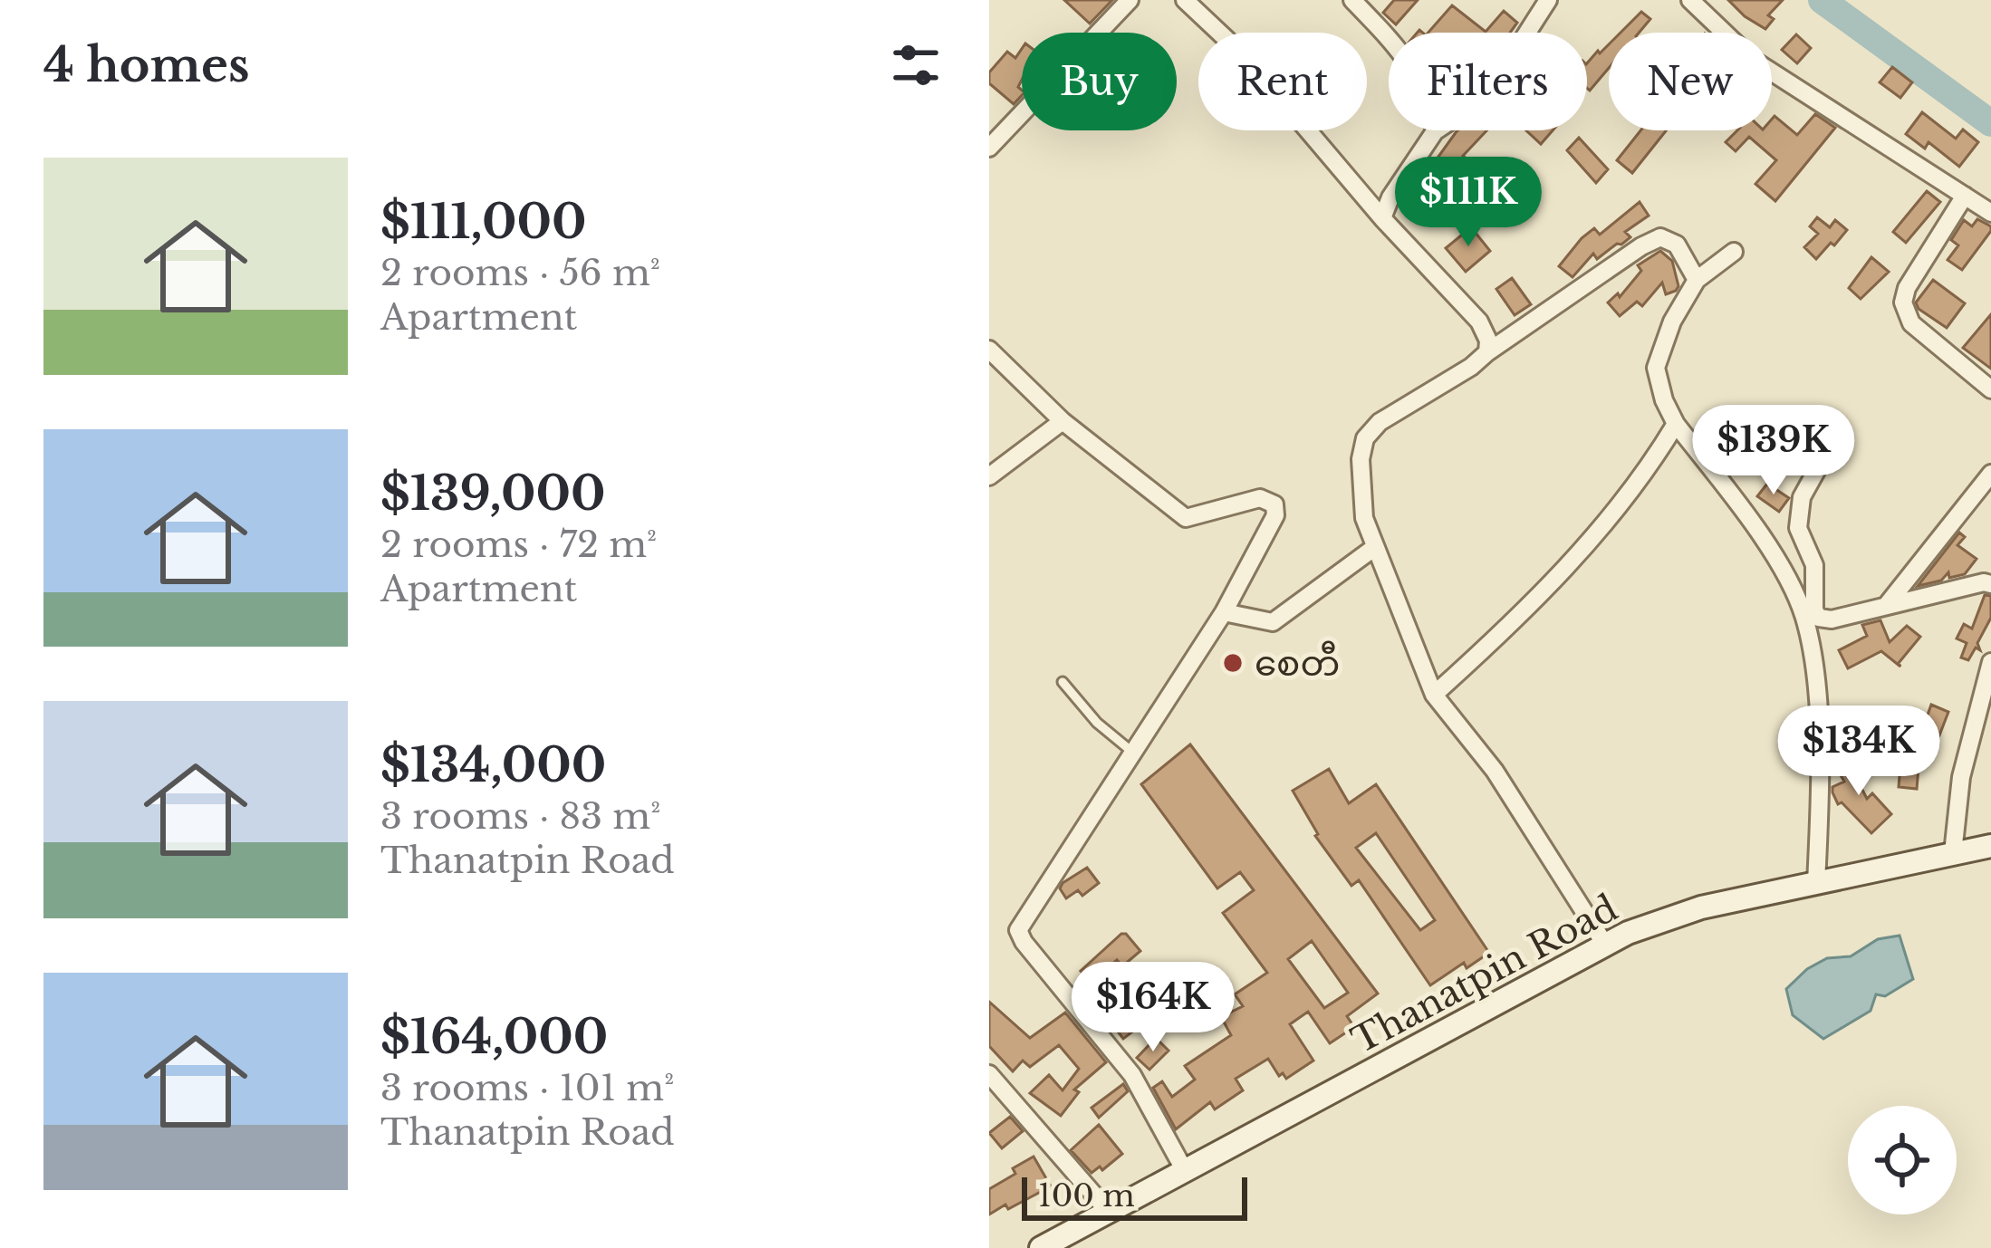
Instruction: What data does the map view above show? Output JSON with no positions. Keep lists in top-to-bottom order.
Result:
{
  "streets": {
    "main road": ["Thanatpin Road"]
  },
  "places": ["စေတီ"],
  "scale_bar": "100 m",
  "page": {
    "heading": "4 homes",
    "chip": [
      "Buy",
      "Rent",
      "Filters",
      "New"
    ],
    "list": [
      {
        "name": "$111,000",
        "note": "2 rooms · 56 m² · Apartment"
      },
      {
        "name": "$139,000",
        "note": "2 rooms · 72 m² · Apartment"
      },
      {
        "name": "$134,000",
        "note": "3 rooms · 83 m² · Thanatpin Road"
      },
      {
        "name": "$164,000",
        "note": "3 rooms · 101 m² · Thanatpin Road"
      }
    ],
    "price": [
      "$111K",
      "$139K",
      "$134K",
      "$164K"
    ],
    "scale": "100 m"
  }
}
